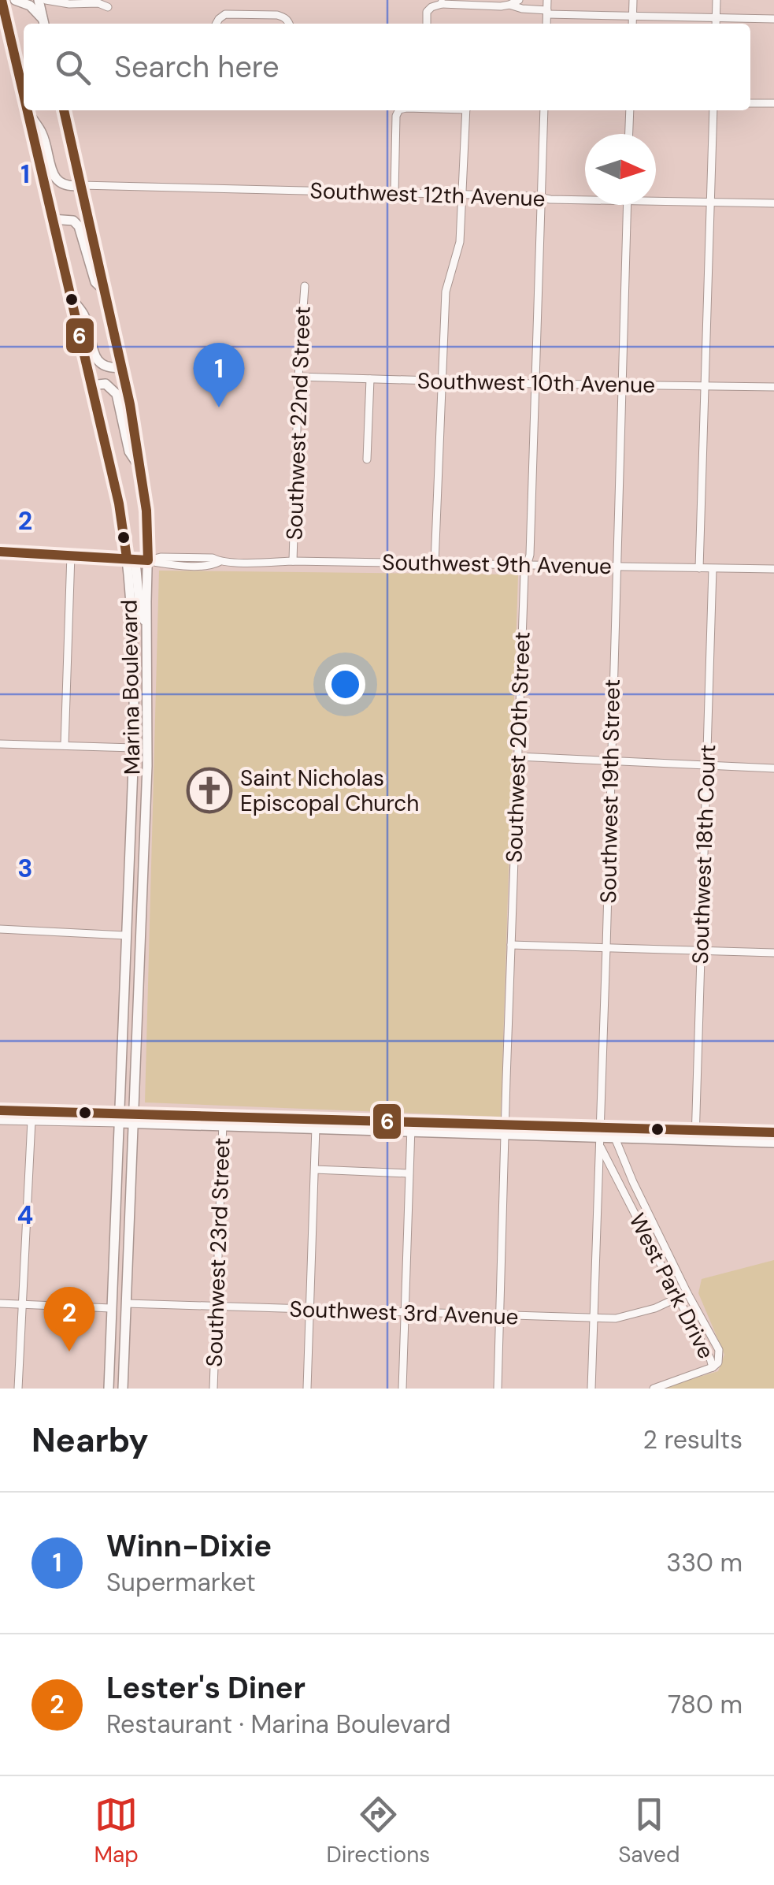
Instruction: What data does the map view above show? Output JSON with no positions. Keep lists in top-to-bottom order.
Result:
{
  "streets": {
    "main road": ["Marina Boulevard"],
    "street": [
      "Southwest 12th Avenue",
      "Southwest 10th Avenue",
      "Southwest 22nd Street",
      "Southwest 9th Avenue",
      "Southwest 20th Street",
      "Southwest 19th Street",
      "Southwest 18th Court",
      "Southwest 23rd Street",
      "West Park Drive",
      "Southwest 3rd Avenue"
    ]
  },
  "crossings": [
    ["Southwest 12th Avenue", "Marina Boulevard"],
    ["Southwest 12th Avenue", "Southwest 20th Street"],
    ["Southwest 10th Avenue", "Southwest 22nd Street"],
    ["Southwest 10th Avenue", "Southwest 20th Street"],
    ["Southwest 10th Avenue", "Southwest 19th Street"],
    ["Southwest 22nd Street", "Southwest 9th Avenue"],
    ["Southwest 9th Avenue", "Marina Boulevard"],
    ["Southwest 9th Avenue", "Southwest 20th Street"],
    ["Southwest 9th Avenue", "Southwest 19th Street"],
    ["Southwest 9th Avenue", "Southwest 18th Court"],
    ["Marina Boulevard", "Southwest 3rd Avenue"],
    ["Southwest 20th Street", "Southwest 3rd Avenue"],
    ["Southwest 19th Street", "West Park Drive"],
    ["Southwest 19th Street", "Southwest 3rd Avenue"],
    ["Southwest 23rd Street", "Southwest 3rd Avenue"],
    ["West Park Drive", "Southwest 3rd Avenue"]
  ],
  "places": {
    "church": ["Saint Nicholas Episcopal Church"]
  },
  "lines": ["transit line 6"],
  "north": "right",
  "page": {
    "search": "Search here",
    "pins": ["1", "2"],
    "heading": ["Nearby", "2 results"],
    "list": [
      {
        "mark": "1",
        "name": "Winn-Dixie",
        "note": "Supermarket",
        "value": "330 m"
      },
      {
        "mark": "2",
        "name": "Lester's Diner",
        "note": "Restaurant · Marina Boulevard",
        "value": "780 m"
      }
    ],
    "nav": ["Map", "Directions", "Saved"]
  },
  "grid": {
    "rows": [
      "1",
      "2",
      "3",
      "4"
    ]
  }
}
